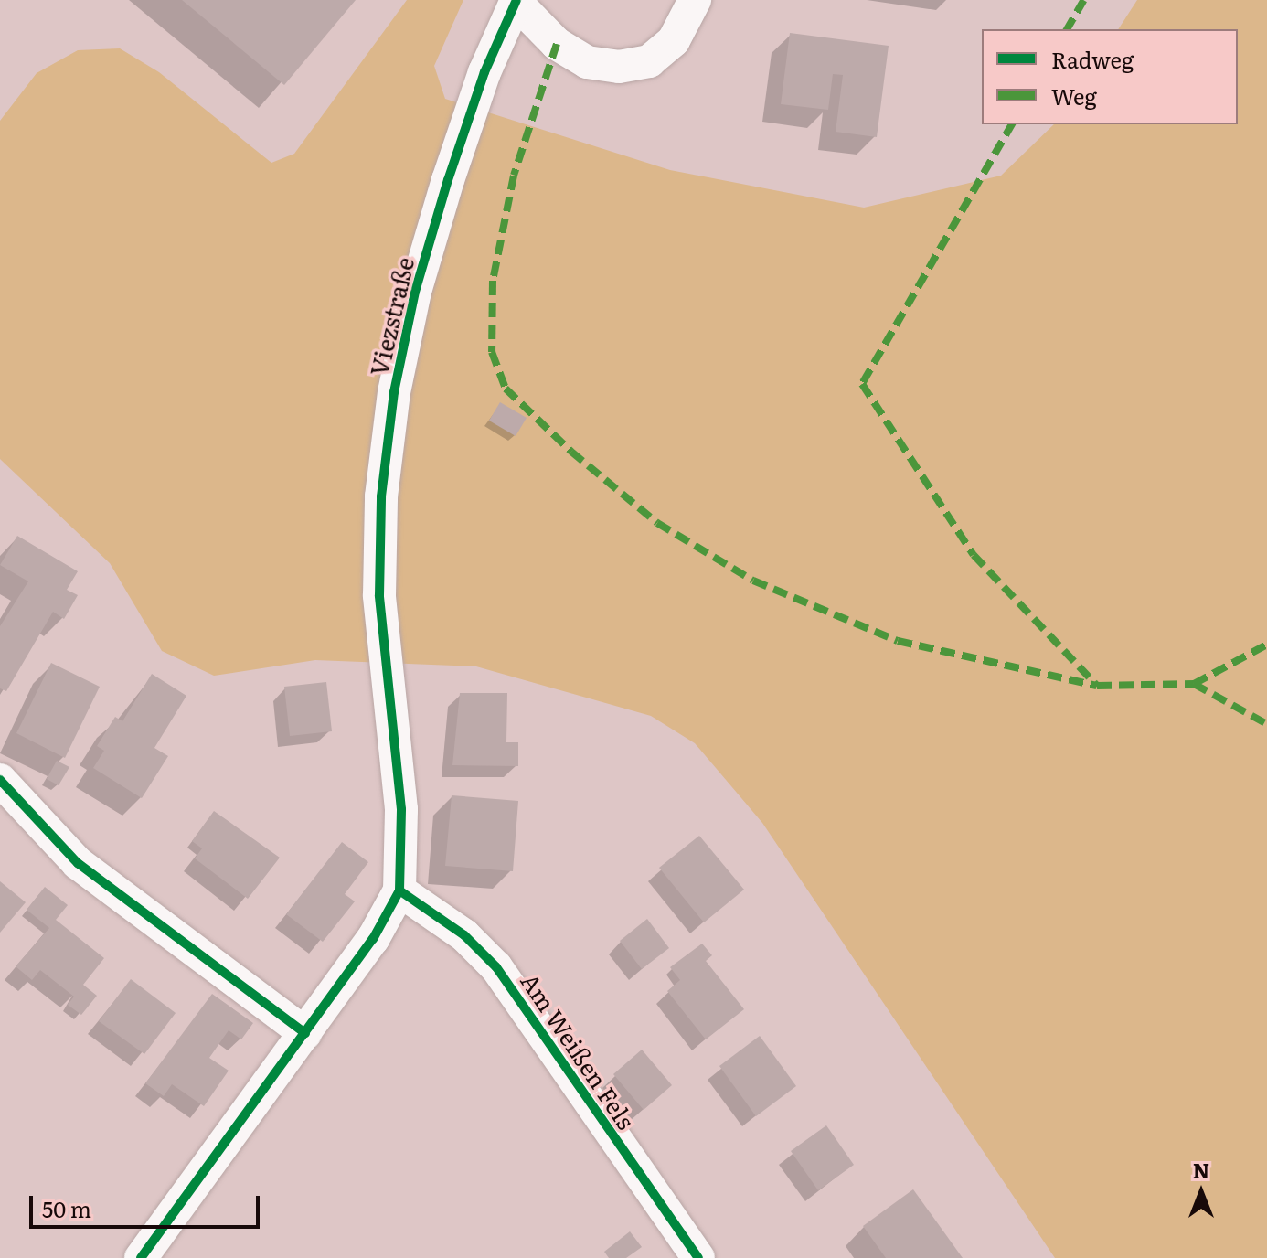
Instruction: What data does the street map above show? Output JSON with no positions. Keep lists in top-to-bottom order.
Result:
{
  "streets": {
    "street": ["Viezstraße", "Am Weißen Fels"]
  },
  "crossings": [
    ["Viezstraße", "Am Weißen Fels"]
  ],
  "legend": ["Radweg", "Weg"],
  "scale_bar": "50 m",
  "north": "top"
}
